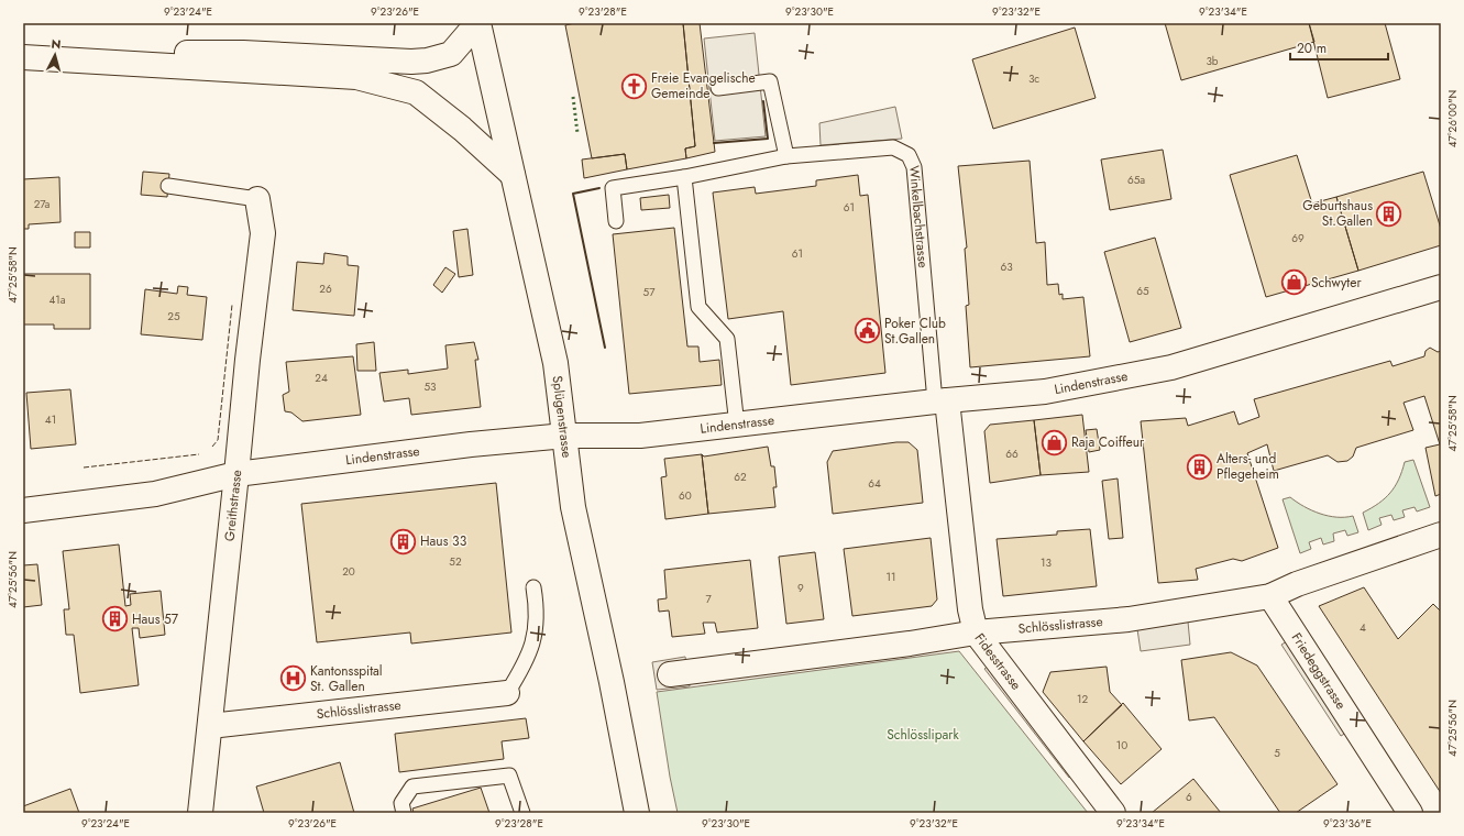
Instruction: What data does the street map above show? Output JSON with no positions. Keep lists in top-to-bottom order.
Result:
{
  "streets": {
    "main road": [
      "Lindenstrasse",
      "Splügenstrasse",
      "Greithstrasse",
      "Schlösslistrasse",
      "Fidesstrasse",
      "Friedeggstrasse"
    ],
    "lane": ["Winkelbachstrasse"]
  },
  "crossings": [
    ["Winkelbachstrasse", "Lindenstrasse"],
    ["Winkelbachstrasse", "Fidesstrasse"],
    ["Lindenstrasse", "Splügenstrasse"],
    ["Lindenstrasse", "Greithstrasse"],
    ["Lindenstrasse", "Fidesstrasse"],
    ["Greithstrasse", "Schlösslistrasse"],
    ["Schlösslistrasse", "Fidesstrasse"],
    ["Schlösslistrasse", "Friedeggstrasse"]
  ],
  "parks": ["Schlösslipark"],
  "places": {
    "church": ["Freie Evangelische Gemeinde"],
    "building": [
      "Geburtshaus St.Gallen",
      "Alters- und Pflegeheim",
      "Haus 33",
      "Haus 57"
    ],
    "shop": ["Schwyter", "Raja Coiffeur"],
    "public building": ["Poker Club St.Gallen"],
    "hospital": ["Kantonsspital St. Gallen"]
  },
  "house_numbers": [
    "3b",
    "3c",
    "65a",
    "27a",
    "61",
    "69",
    "61",
    "63",
    "26",
    "65",
    "57",
    "41a",
    "25",
    "24",
    "53",
    "41",
    "66",
    "62",
    "64",
    "60",
    "52",
    "13",
    "20",
    "11",
    "9",
    "7",
    "4",
    "12",
    "10",
    "5",
    "6"
  ],
  "scale_bar": "20 m",
  "north": "top",
  "coordinates": [
    "9°23'24\"E",
    "9°23'26\"E",
    "9°23'28\"E",
    "9°23'30\"E",
    "9°23'32\"E",
    "9°23'34\"E",
    "47°26'00\"N",
    "47°25'58\"N",
    "47°25'56\"N",
    "9°23'36\"E"
  ]
}
